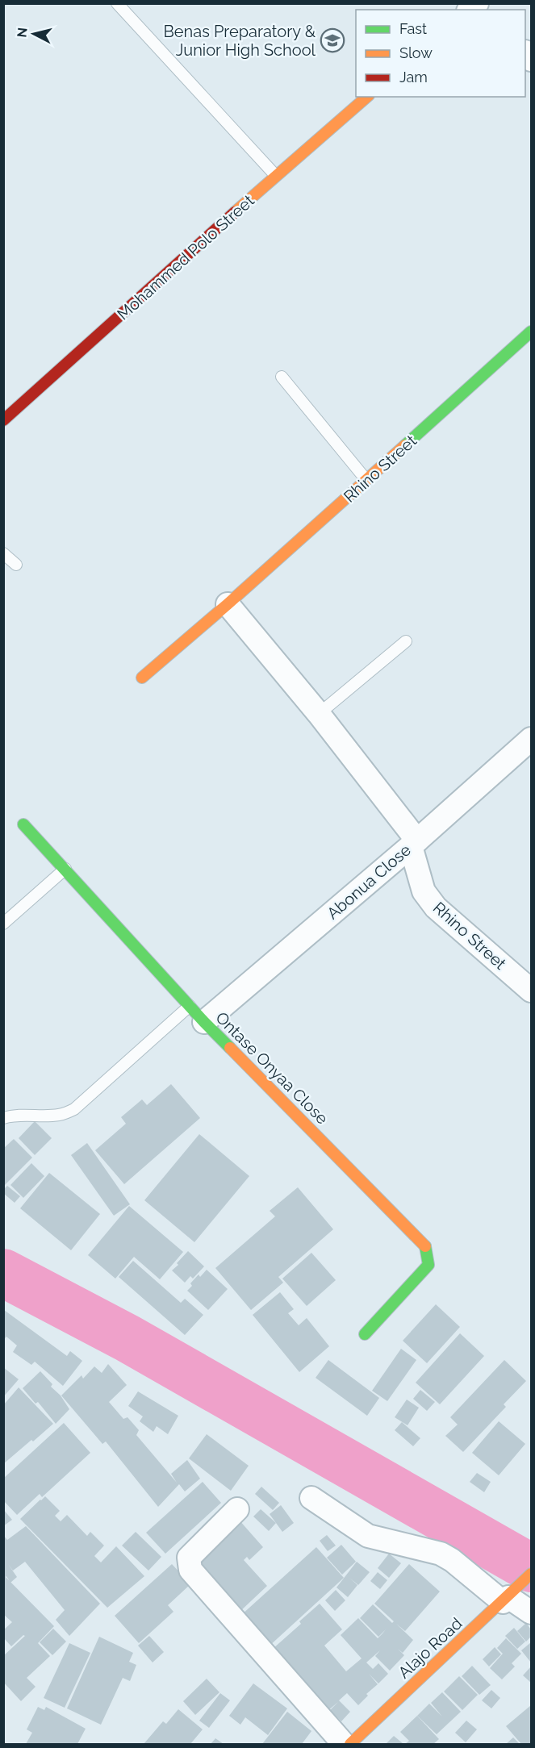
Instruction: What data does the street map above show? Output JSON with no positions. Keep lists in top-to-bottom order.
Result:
{
  "streets": {
    "street": [
      "Mohammed Polo Street",
      "Rhino Street",
      "Abonua Close",
      "Ontase Onyaa Close",
      "Alajo Road"
    ]
  },
  "crossings": [
    ["Rhino Street", "Abonua Close"],
    ["Abonua Close", "Ontase Onyaa Close"]
  ],
  "places": {
    "school or university": ["Benas Preparatory & Junior High School"]
  },
  "legend": ["Fast", "Slow", "Jam"],
  "north": "left"
}
